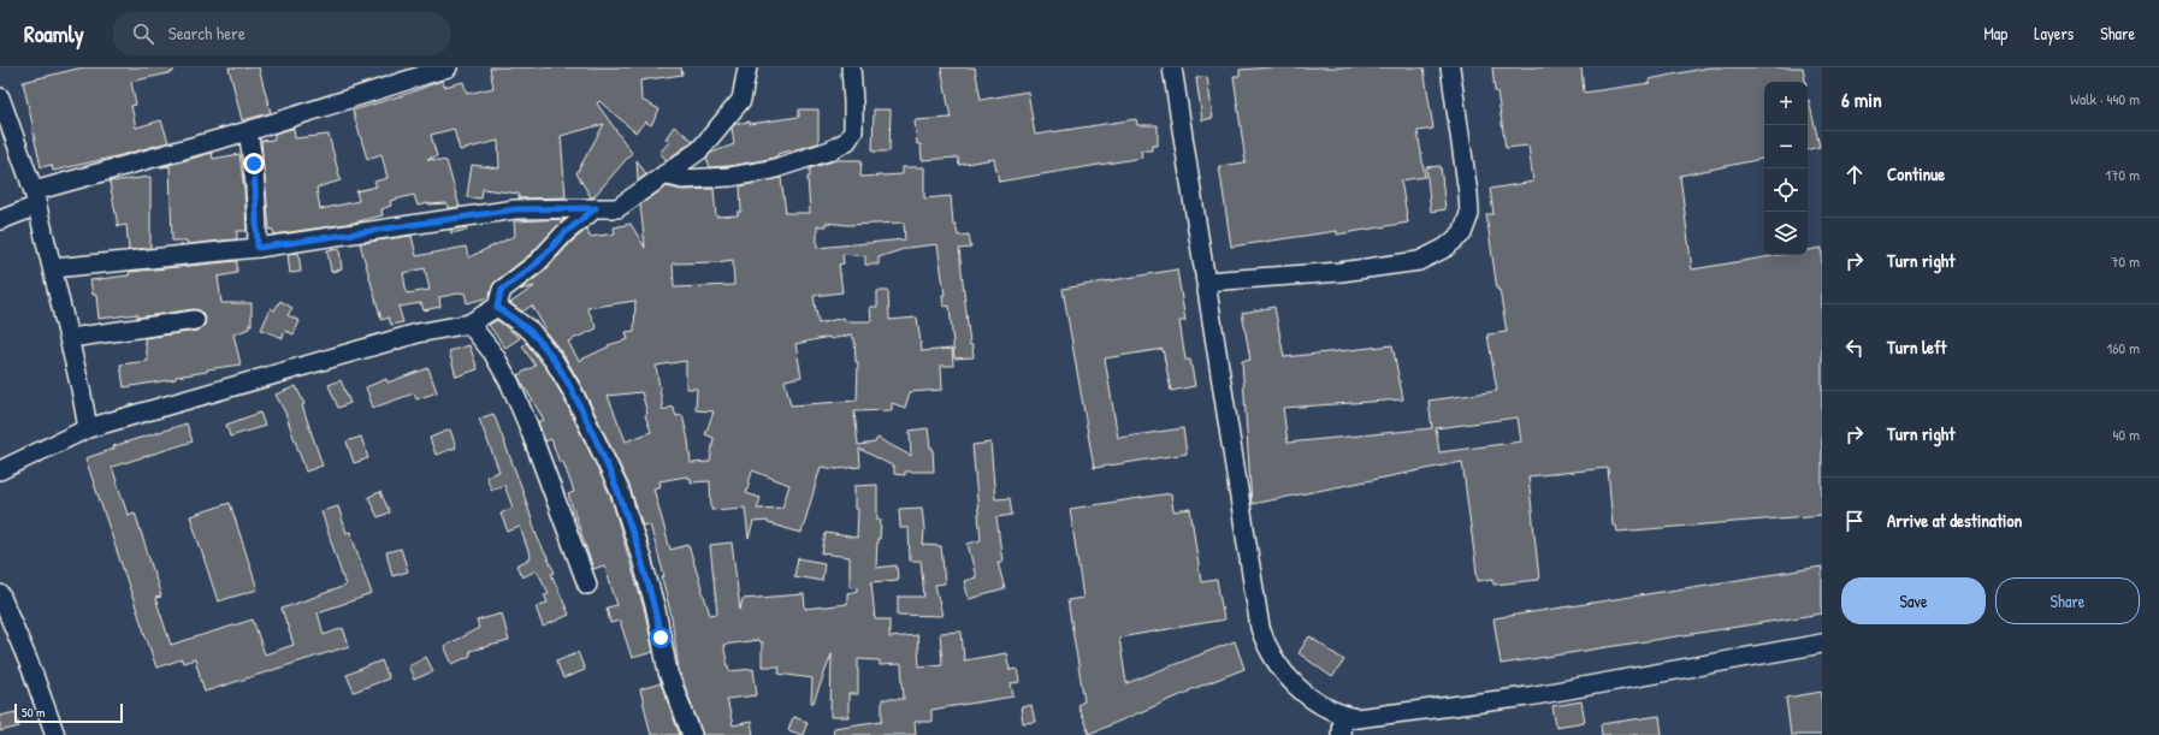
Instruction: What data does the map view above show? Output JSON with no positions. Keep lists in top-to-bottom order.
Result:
{
  "scale_bar": "50 m",
  "page": {
    "header": "Roamly",
    "search": "Search here",
    "nav": ["Map", "Layers", "Share"],
    "heading": ["6 min", "Walk · 440 m"],
    "map_buttons": ["+", "−"],
    "list": [
      ["Continue", "170 m"],
      ["Turn right", "70 m"],
      ["Turn left", "160 m"],
      ["Turn right", "40 m"],
      "Arrive at destination"
    ],
    "buttons": ["Save", "Share"],
    "scale": "50 m"
  }
}
